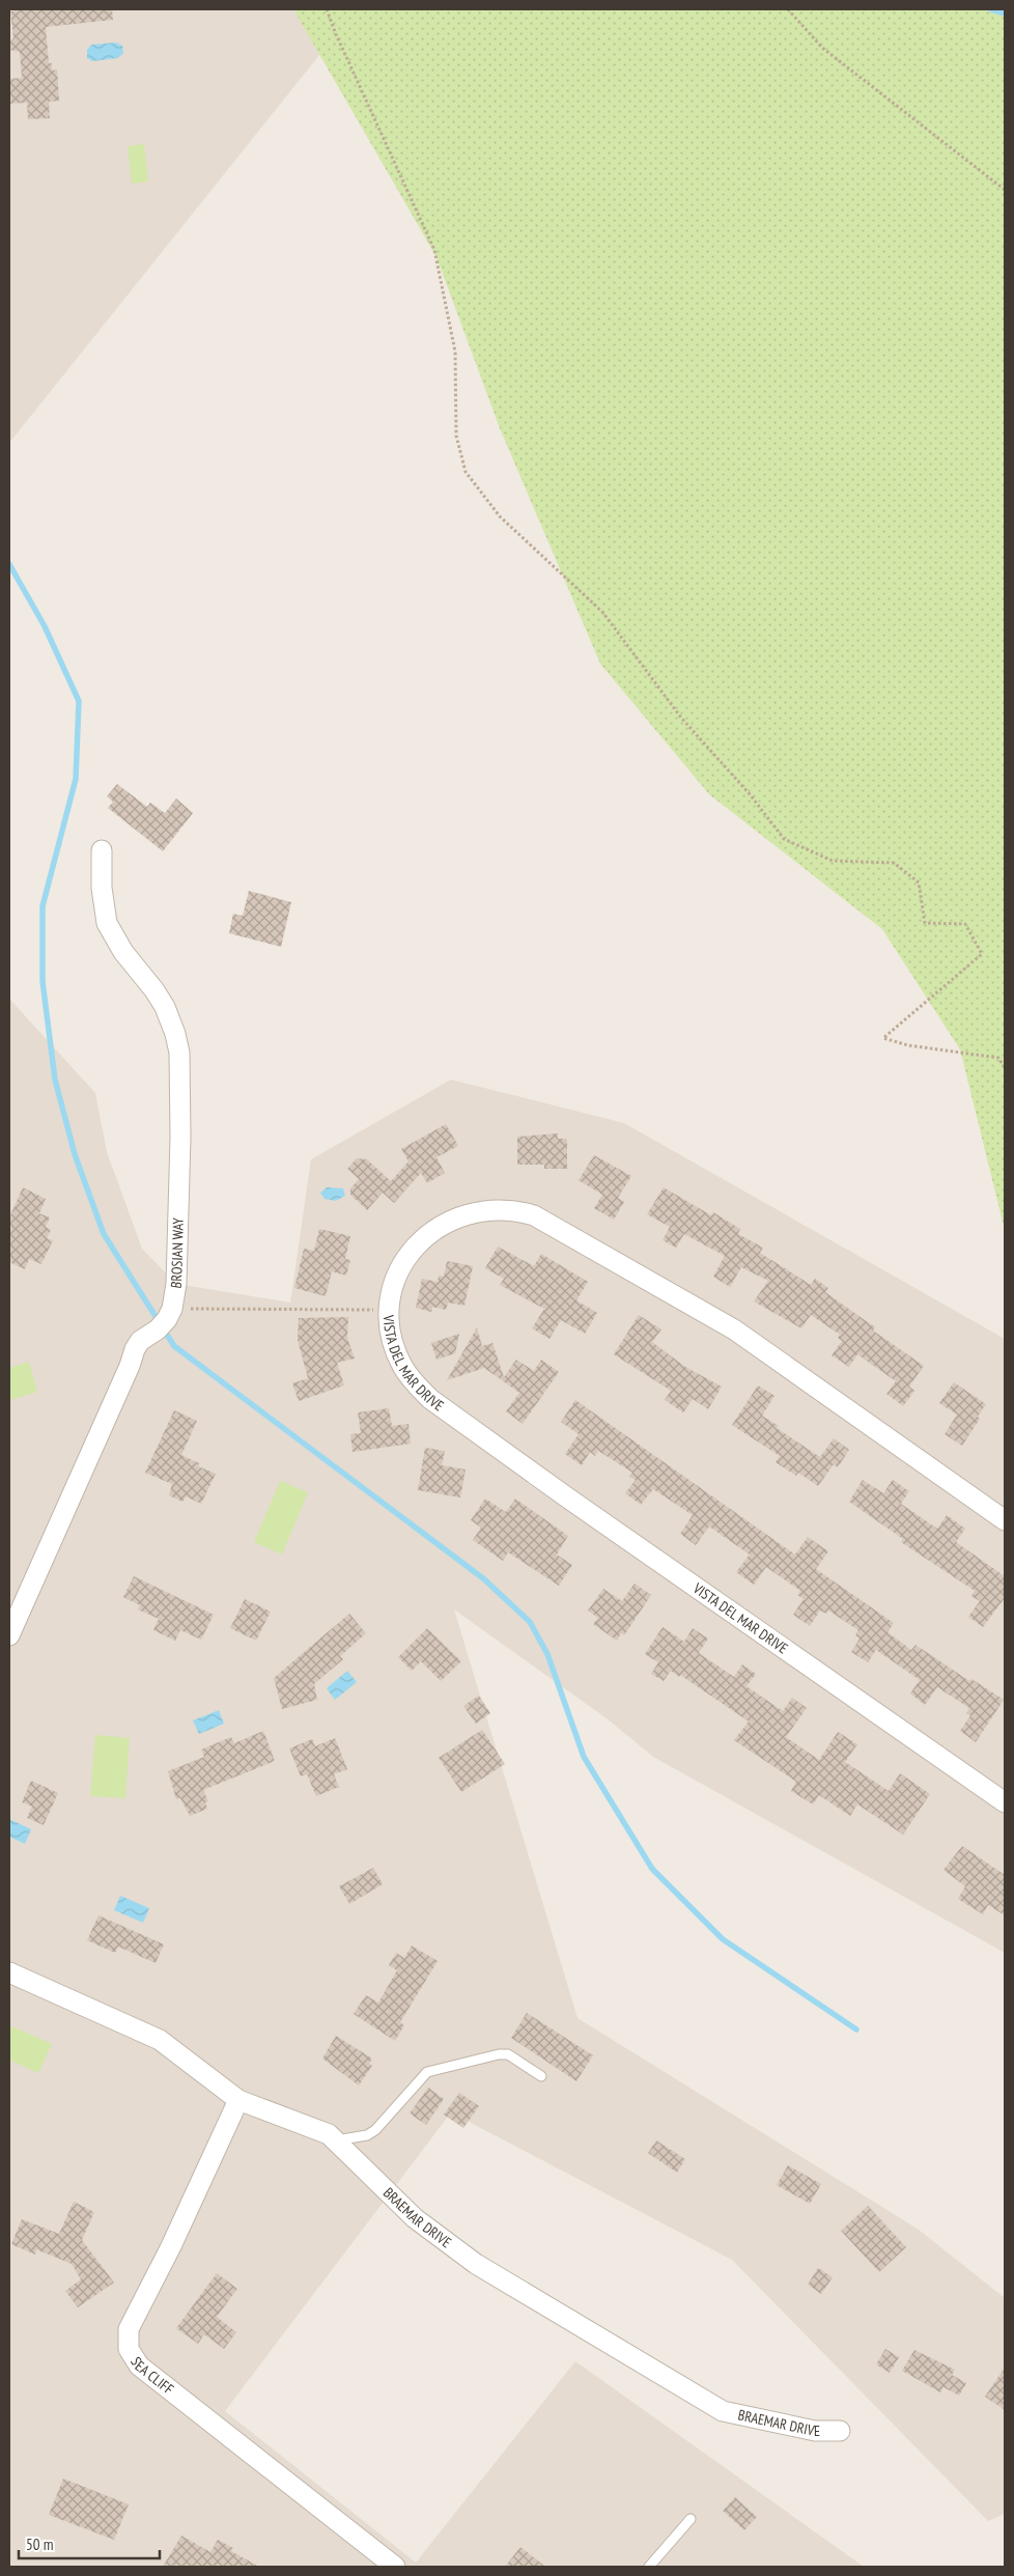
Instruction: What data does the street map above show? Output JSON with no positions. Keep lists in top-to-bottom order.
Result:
{
  "streets": {
    "street": [
      "BROSIAN WAY",
      "VISTA DEL MAR DRIVE",
      "BRAEMAR DRIVE",
      "SEA CLIFF"
    ]
  },
  "crossings": [
    ["BRAEMAR DRIVE", "SEA CLIFF"]
  ],
  "scale_bar": "50 m"
}
